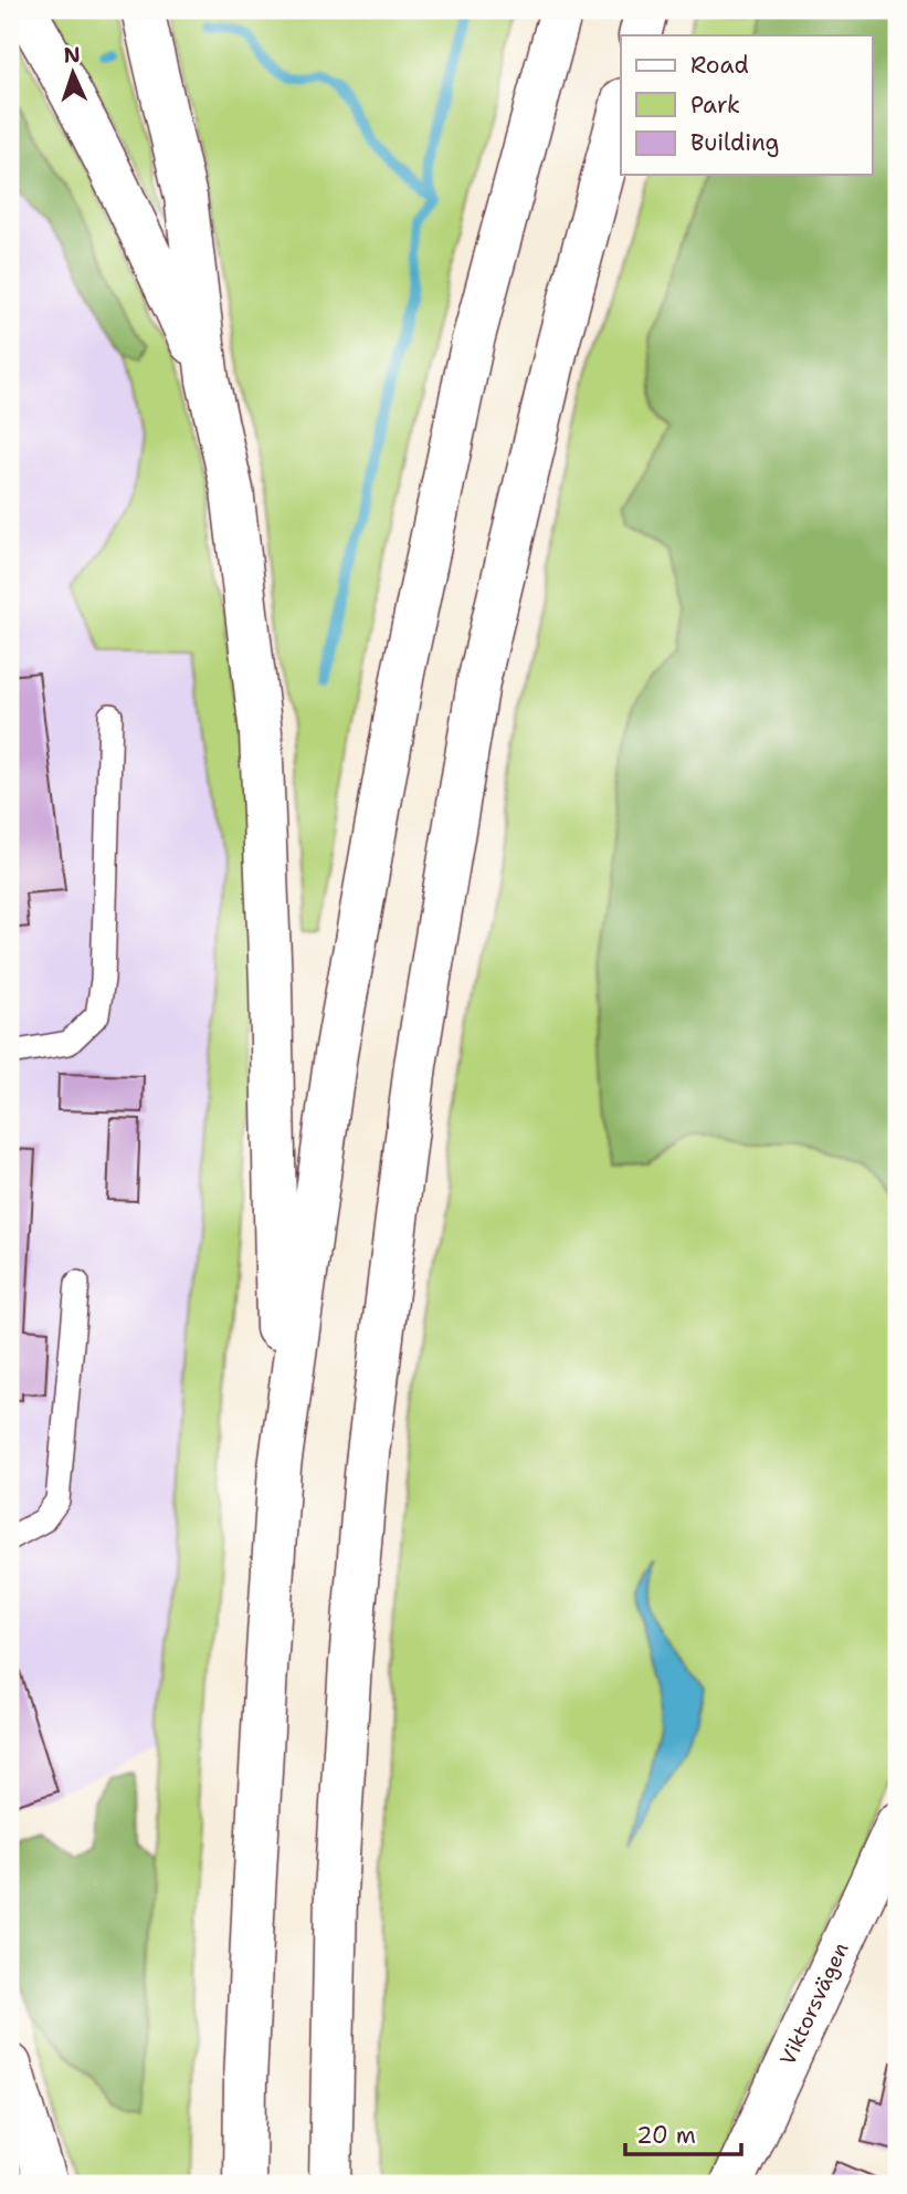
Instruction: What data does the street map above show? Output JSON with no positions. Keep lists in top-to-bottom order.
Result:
{
  "streets": {
    "main road": ["Viktorsvägen"]
  },
  "legend": ["Road", "Park", "Building"],
  "scale_bar": "20 m",
  "north": "top"
}
